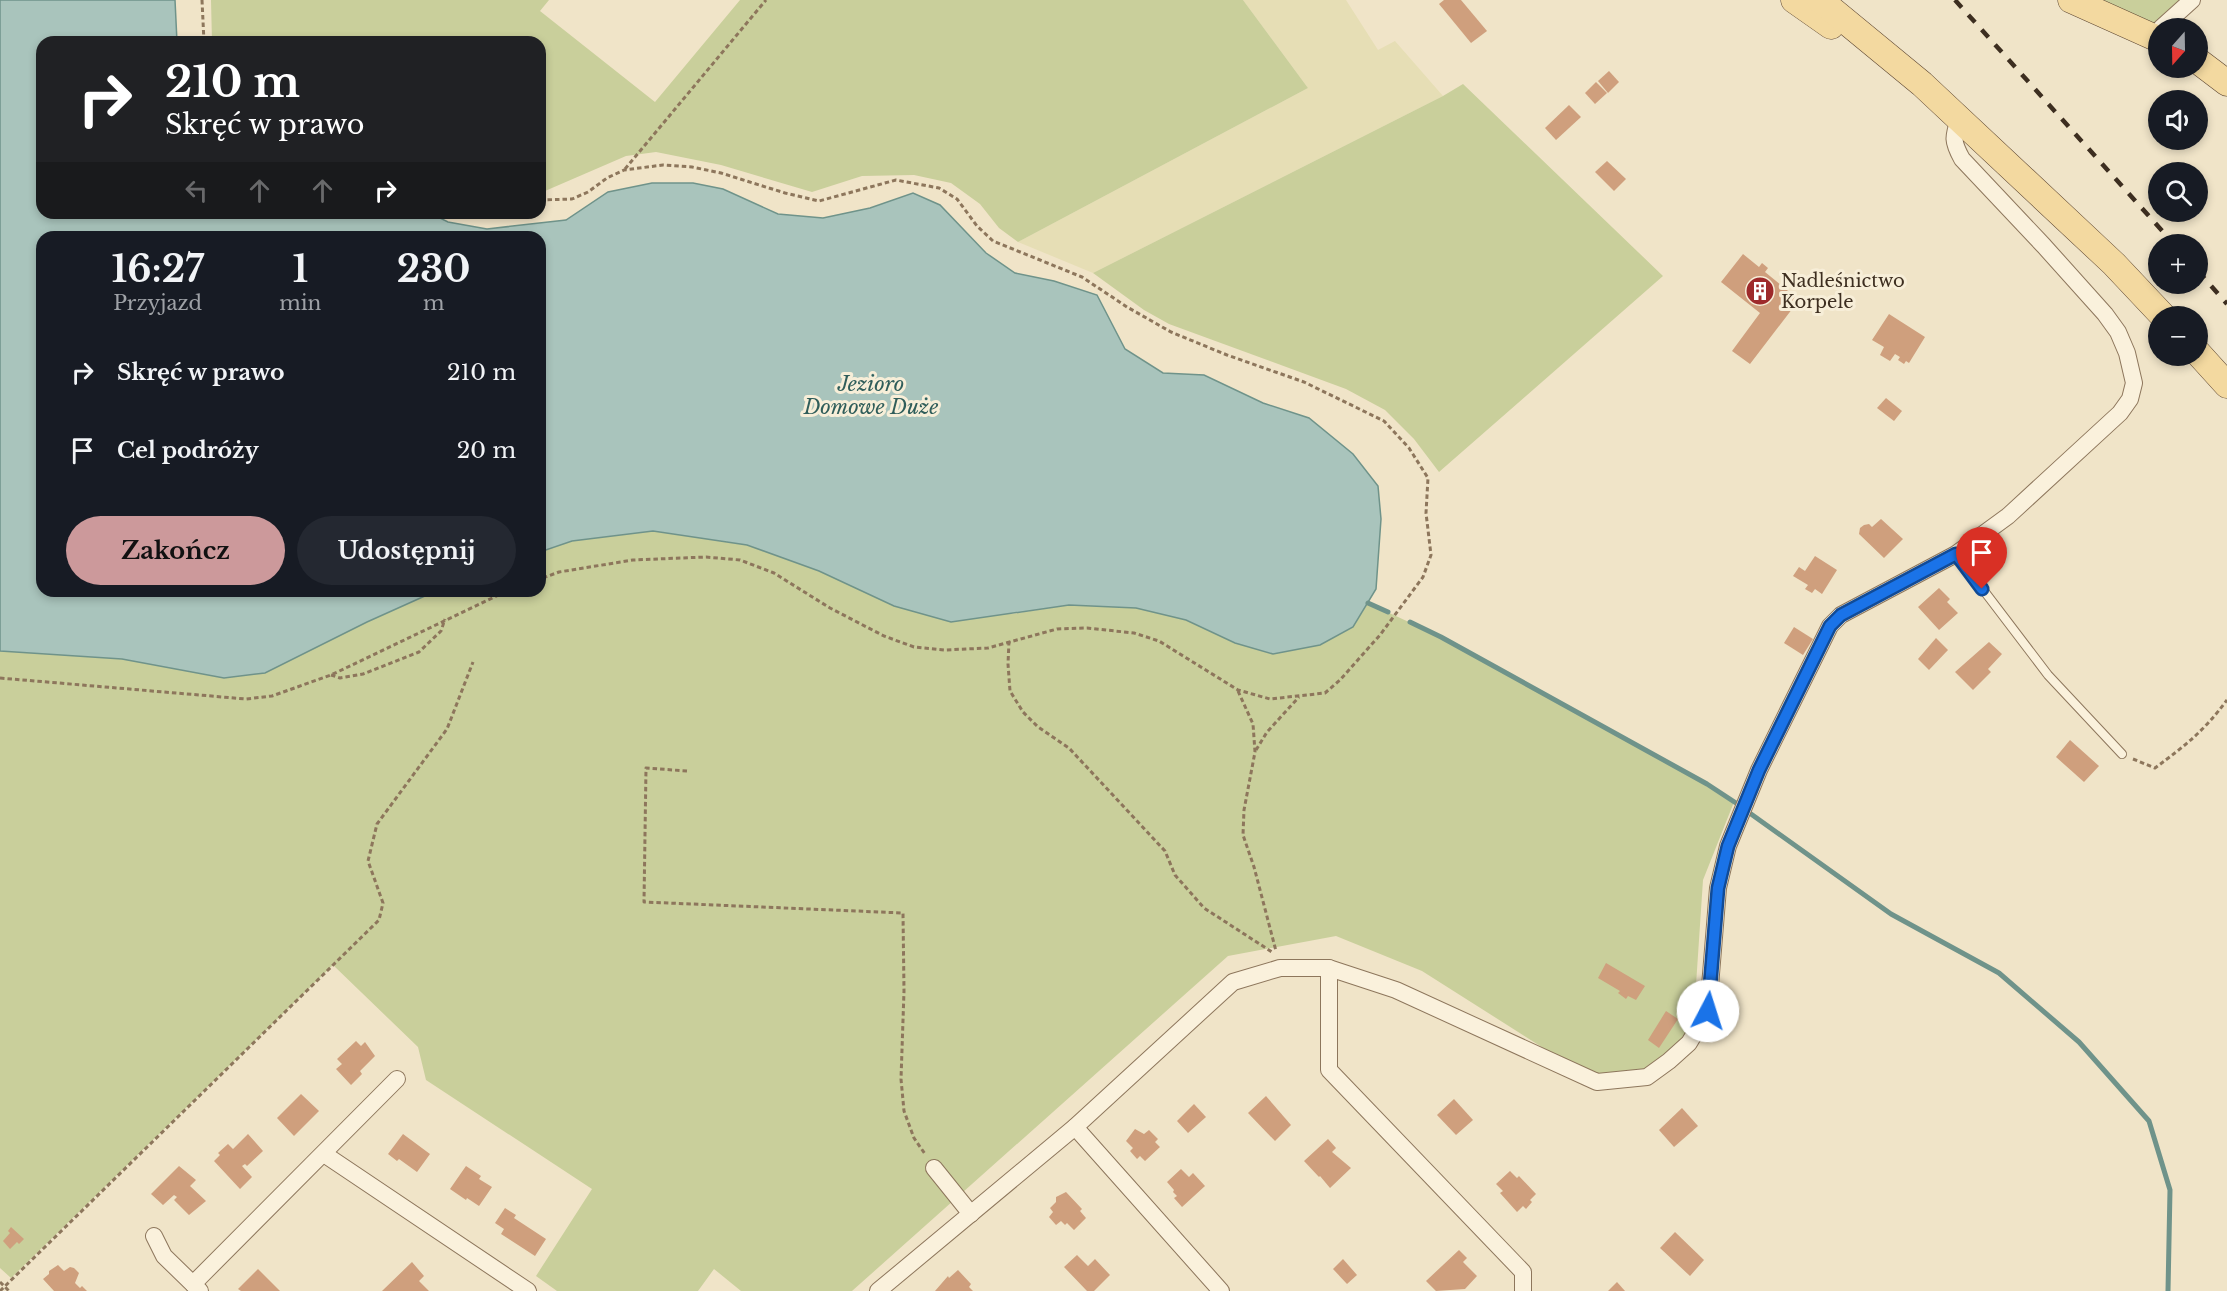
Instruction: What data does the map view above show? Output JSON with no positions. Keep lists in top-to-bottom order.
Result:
{
  "water": ["Jezioro Domowe Duże"],
  "places": {
    "building": ["Nadleśnictwo Korpele"]
  },
  "north": "bottom",
  "page": {
    "map_buttons": ["+", "−"],
    "turn": ["210 m", "Skręć w prawo"],
    "eta": [
      "16:27",
      "Przyjazd",
      "1",
      "min",
      "230",
      "m"
    ],
    "list": [
      {
        "name": "Skręć w prawo",
        "value": "210 m"
      },
      {
        "name": "Cel podróży",
        "value": "20 m"
      }
    ],
    "buttons": ["Zakończ", "Udostępnij"]
  }
}
